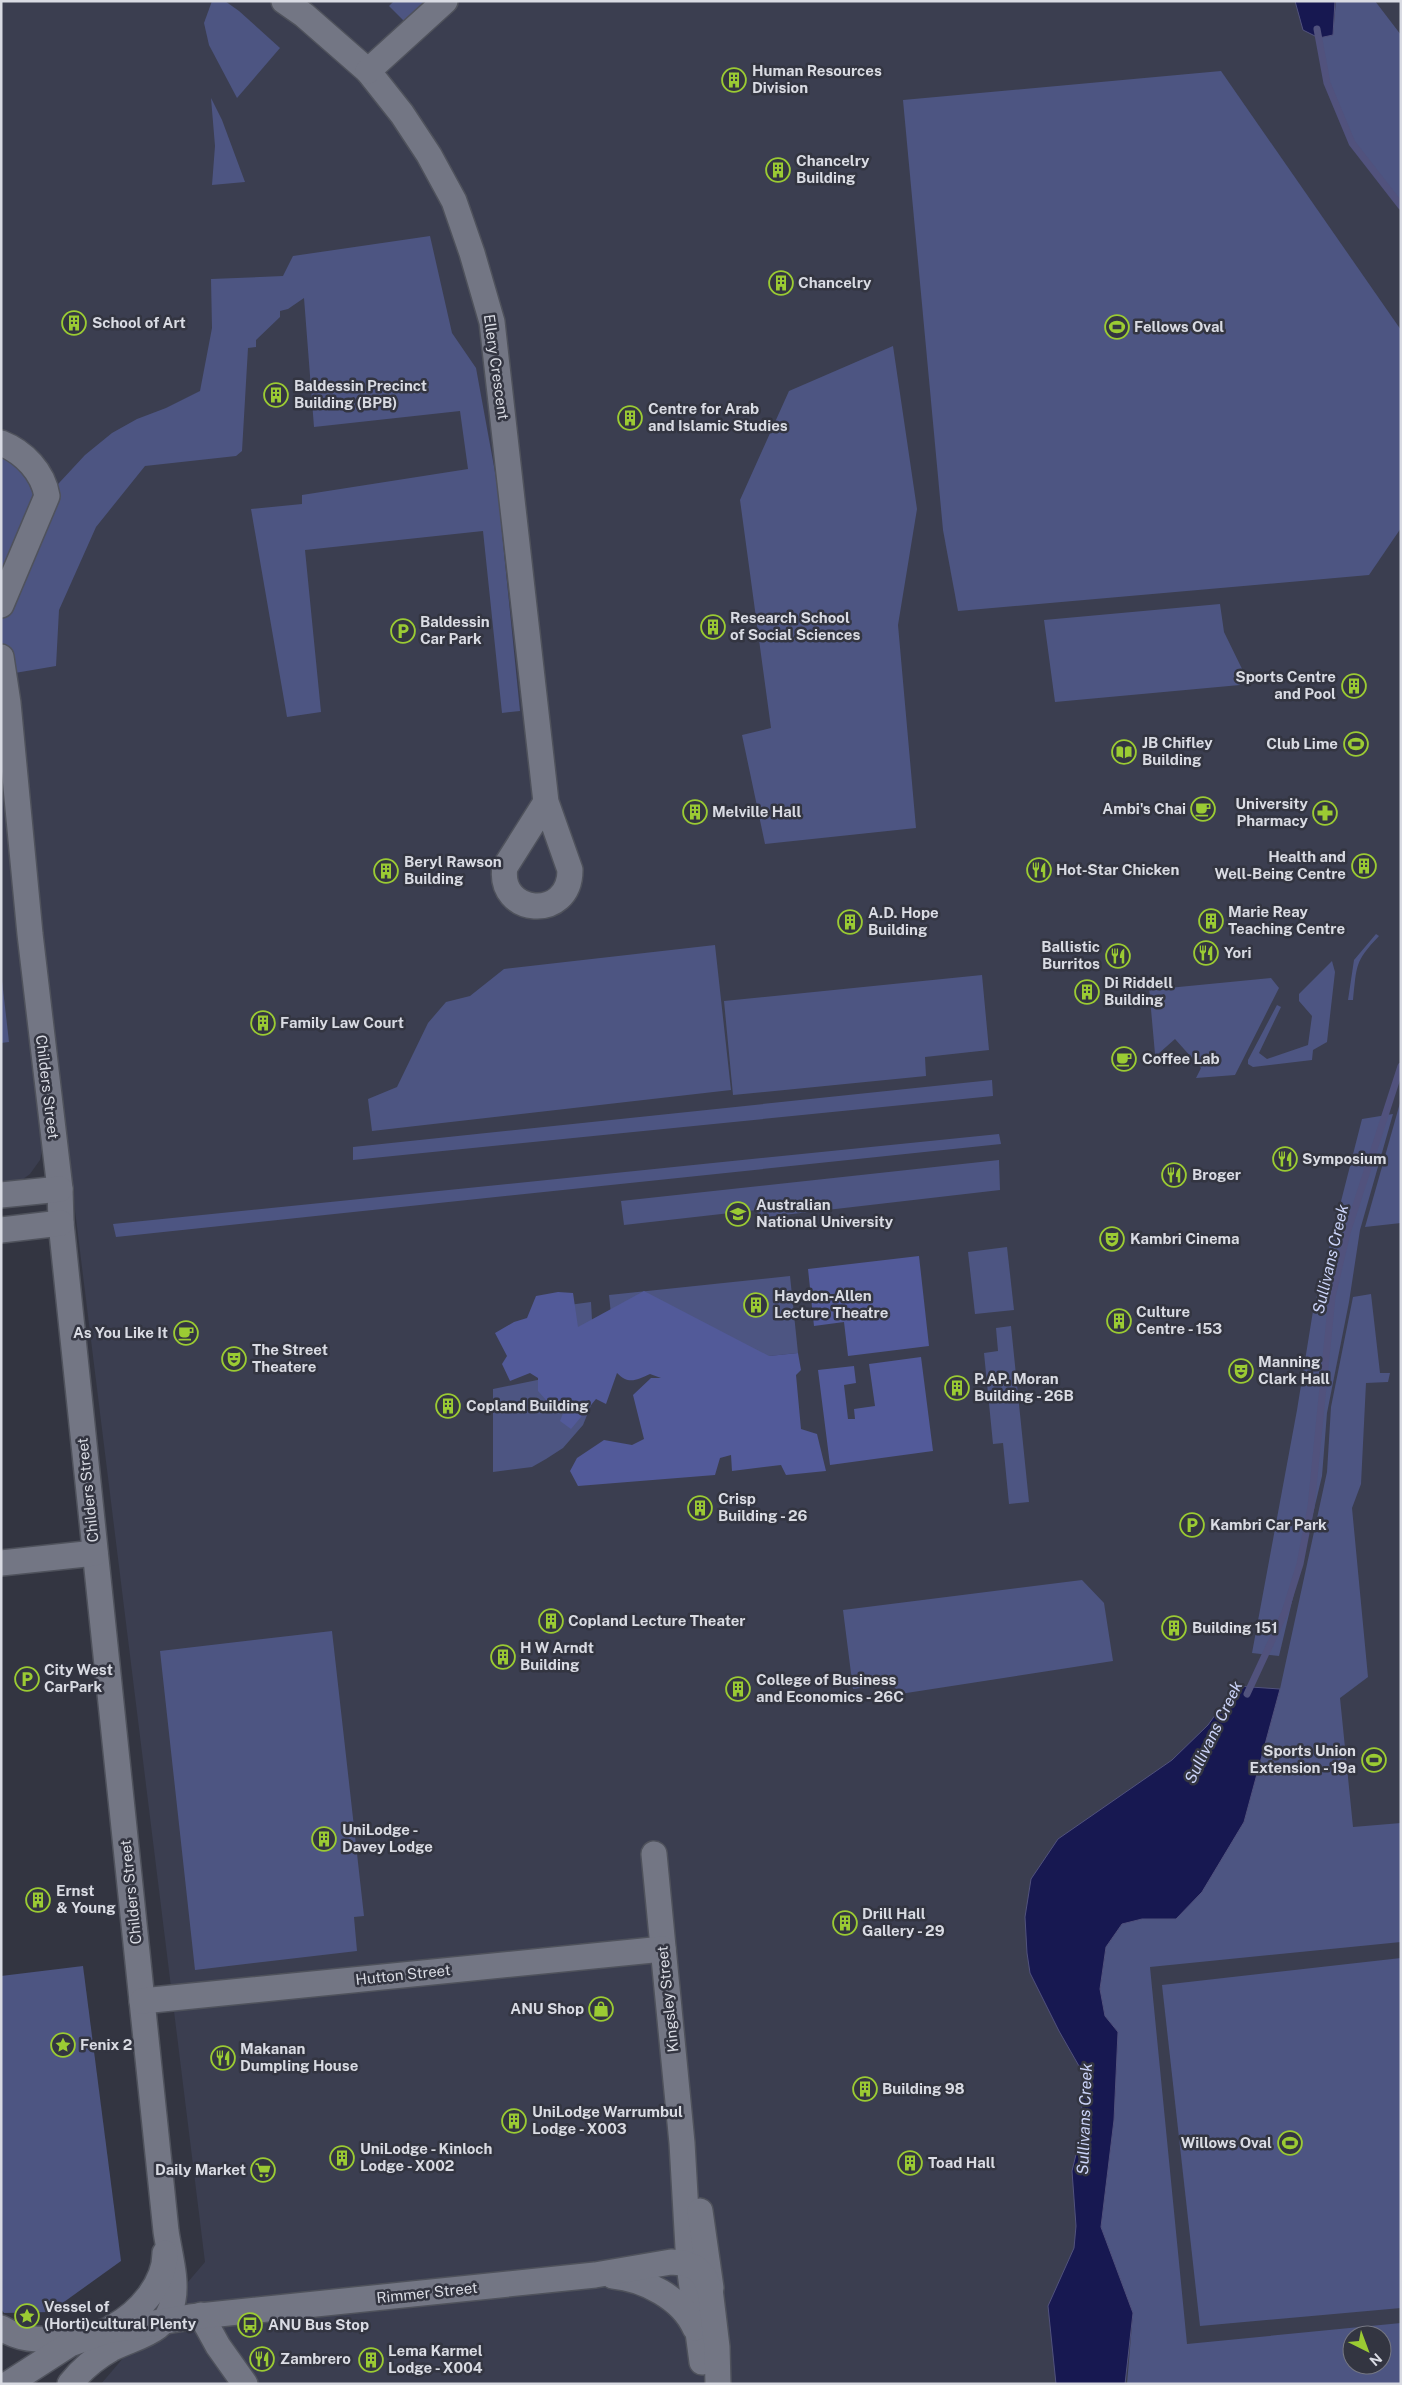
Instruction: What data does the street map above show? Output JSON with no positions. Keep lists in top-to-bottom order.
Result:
{
  "streets": {
    "street": [
      "Ellery Crescent",
      "Childers Street",
      "Hutton Street",
      "Kingsley Street",
      "Rimmer Street"
    ]
  },
  "crossings": [
    ["Childers Street", "Hutton Street"],
    ["Childers Street", "Rimmer Street"],
    ["Hutton Street", "Kingsley Street"],
    ["Kingsley Street", "Rimmer Street"]
  ],
  "water": ["Sullivans Creek"],
  "places": {
    "building": [
      "Human Resources Division",
      "Chancelry Building",
      "Chancelry",
      "School of Art",
      "Baldessin Precinct Building (BPB)",
      "Centre for Arab and Islamic Studies",
      "Research School of Social Sciences",
      "Sports Centre and Pool",
      "Melville Hall",
      "Health and Well-Being Centre",
      "Beryl Rawson Building",
      "Marie Reay Teaching Centre",
      "A.D. Hope Building",
      "Di Riddell Building",
      "Family Law Court",
      "Haydon-Allen Lecture Theatre",
      "Culture Centre - 153",
      "P.AP. Moran Building - 26B",
      "Copland Building",
      "Crisp Building - 26",
      "Copland Lecture Theater",
      "Building 151",
      "H W Arndt Building",
      "College of Business and Economics - 26C",
      "UniLodge - Davey Lodge",
      "Ernst & Young",
      "Drill Hall Gallery - 29",
      "Building 98",
      "UniLodge Warrumbul Lodge - X003",
      "UniLodge - Kinloch Lodge - X002",
      "Toad Hall",
      "Lema Karmel Lodge - X004"
    ],
    "sports": [
      "Fellows Oval",
      "Club Lime",
      "Sports Union Extension - 19a",
      "Willows Oval"
    ],
    "parking": ["Baldessin Car Park", "Kambri Car Park", "City West CarPark"],
    "library": ["JB Chifley Building"],
    "cafe": ["Ambi's Chai", "Coffee Lab", "As You Like It"],
    "pharmacy": ["University Pharmacy"],
    "restaurant": [
      "Hot-Star Chicken",
      "Yori",
      "Ballistic Burritos",
      "Symposium",
      "Broger",
      "Makanan Dumpling House",
      "Zambrero"
    ],
    "school or university": ["Australian National University"],
    "theatre": ["Kambri Cinema", "The Street Theatere", "Manning Clark Hall"],
    "shop": ["ANU Shop"],
    "place": ["Fenix 2", "Vessel of (Horti)cultural Plenty"],
    "supermarket": ["Daily Market"],
    "bus stop": ["ANU Bus Stop"]
  },
  "north": "bottom right"
}
